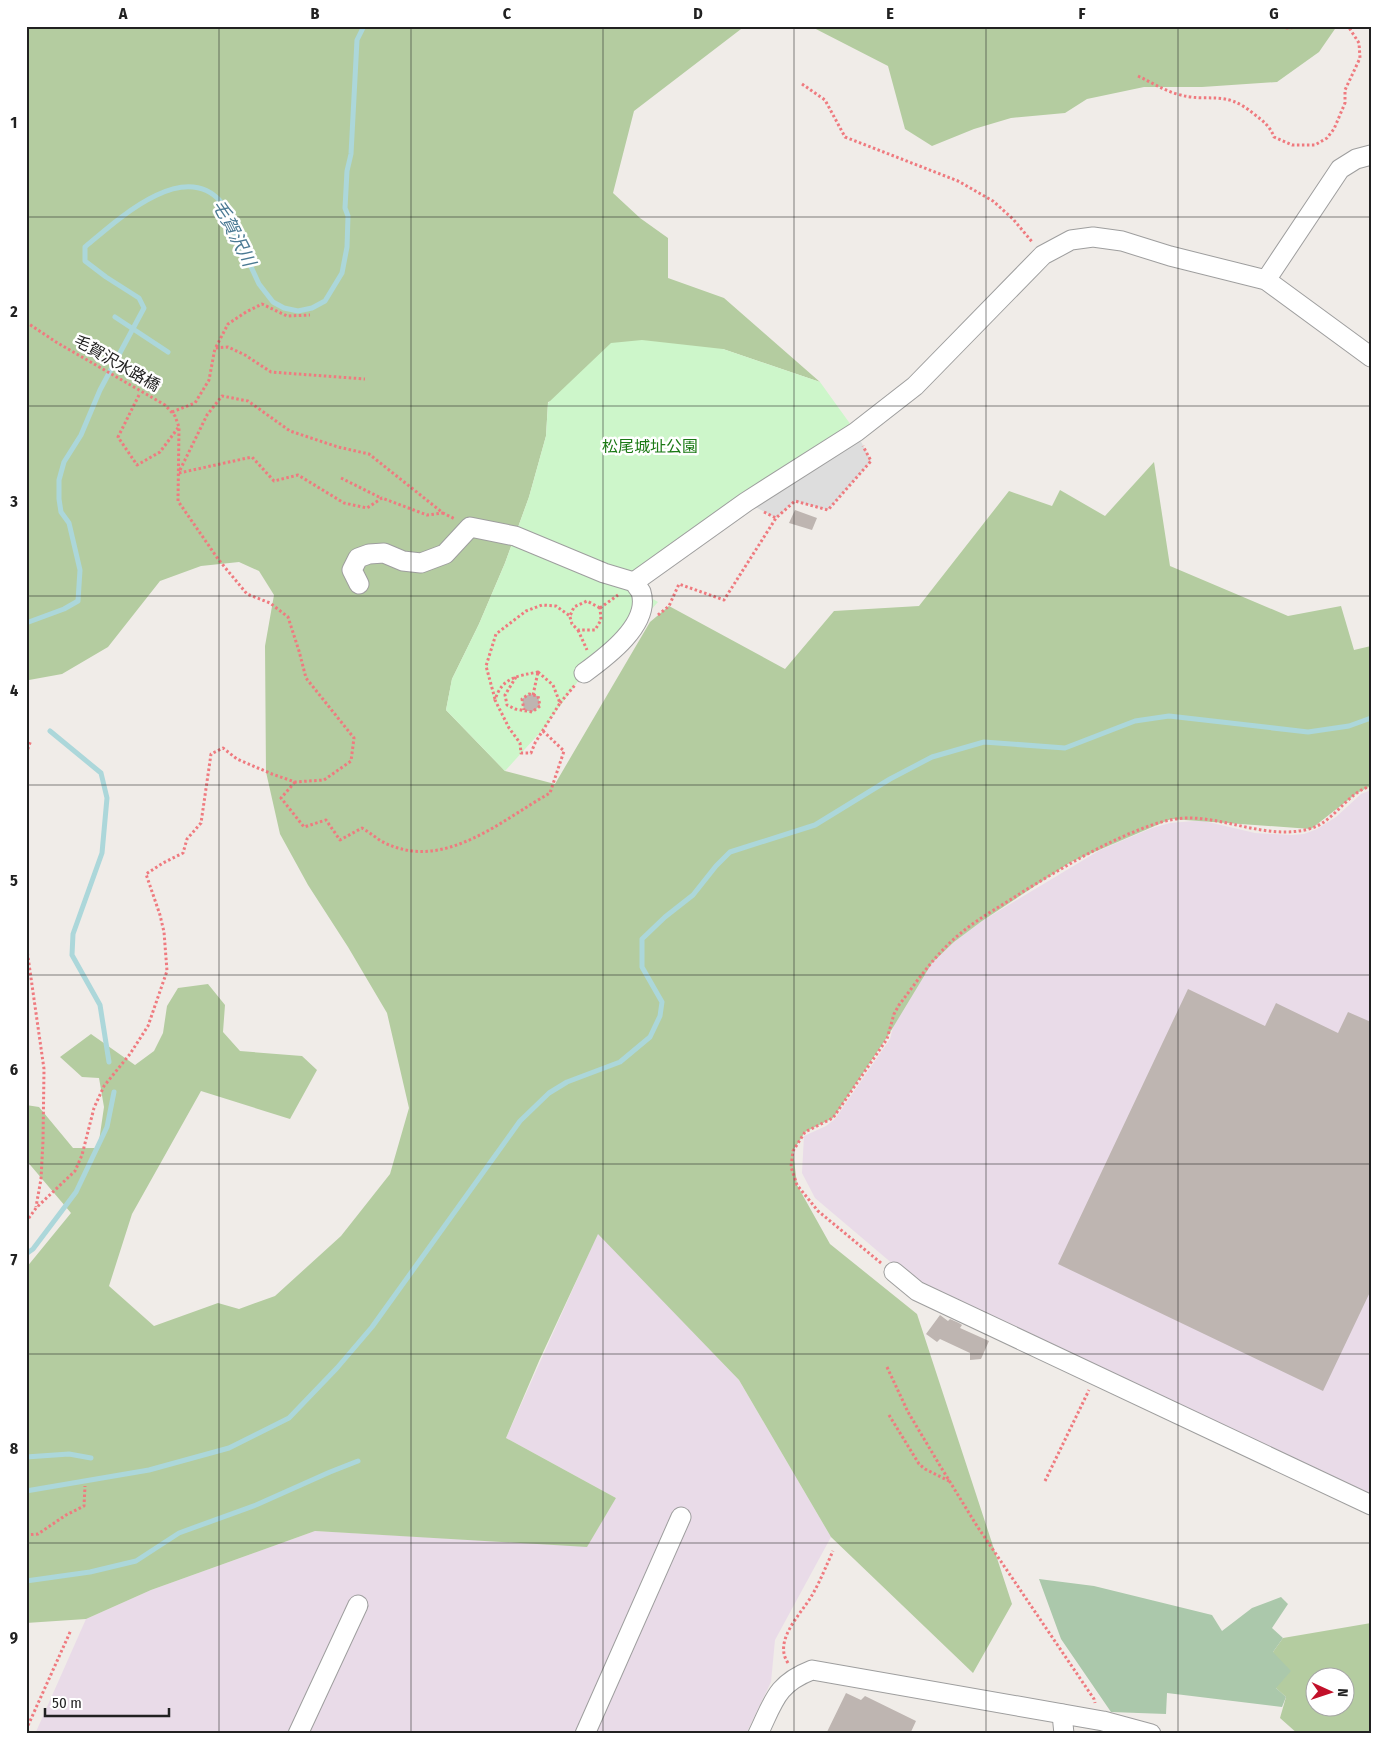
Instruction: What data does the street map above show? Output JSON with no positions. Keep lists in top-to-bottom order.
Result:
{
  "streets": {
    "path": ["毛賀沢水路橋"]
  },
  "water": ["毛賀沢川"],
  "parks": ["松尾城址公園"],
  "scale_bar": "50 m",
  "north": "right",
  "grid": {
    "columns": [
      "A",
      "B",
      "C",
      "D",
      "E",
      "F",
      "G"
    ],
    "rows": [
      "1",
      "2",
      "3",
      "4",
      "5",
      "6",
      "7",
      "8",
      "9"
    ]
  }
}
